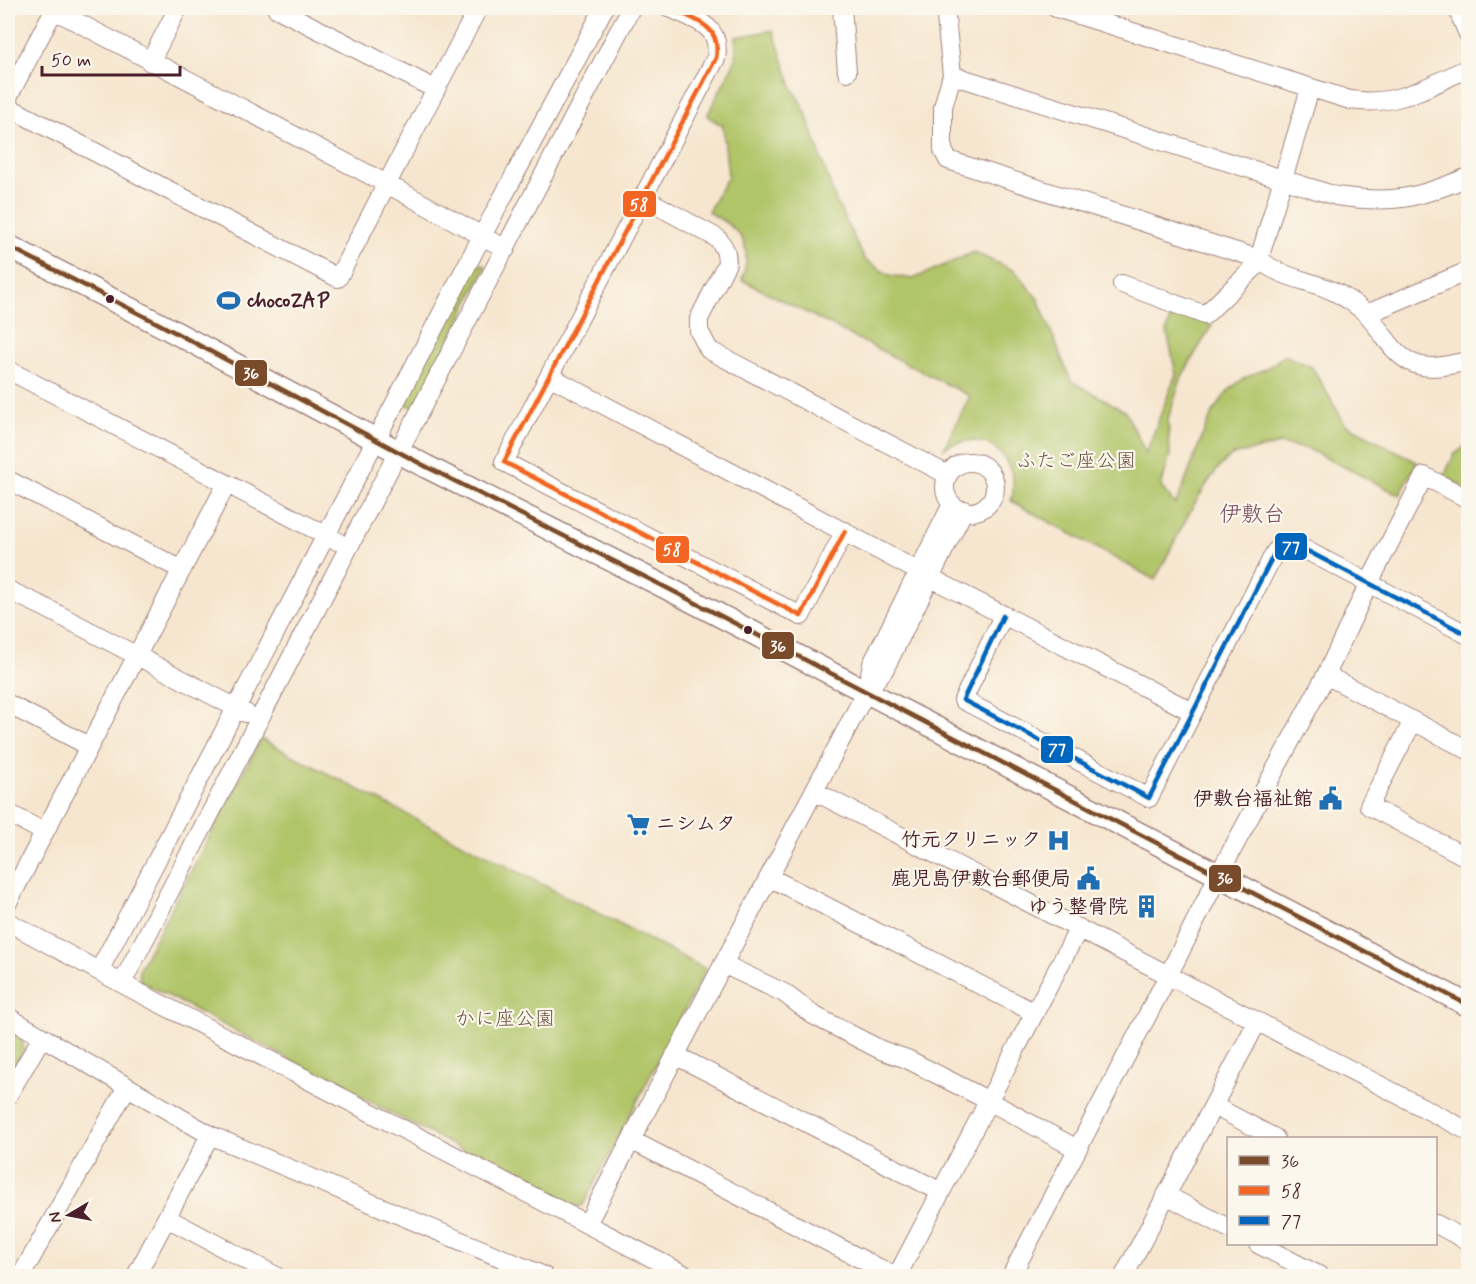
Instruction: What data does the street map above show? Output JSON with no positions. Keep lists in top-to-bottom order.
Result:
{
  "districts": ["伊敷台"],
  "parks": ["ふたご座公園", "かに座公園"],
  "places": {
    "sports": ["chocoZAP"],
    "public building": ["伊敷台福祉館", "鹿児島伊敷台郵便局"],
    "supermarket": ["ニシムタ"],
    "hospital": ["竹元クリニック"],
    "building": ["ゆう整骨院"]
  },
  "lines": ["transit line 58", "transit line 36", "transit line 77"],
  "legend": ["36", "58", "77"],
  "scale_bar": "50 m",
  "north": "left"
}
